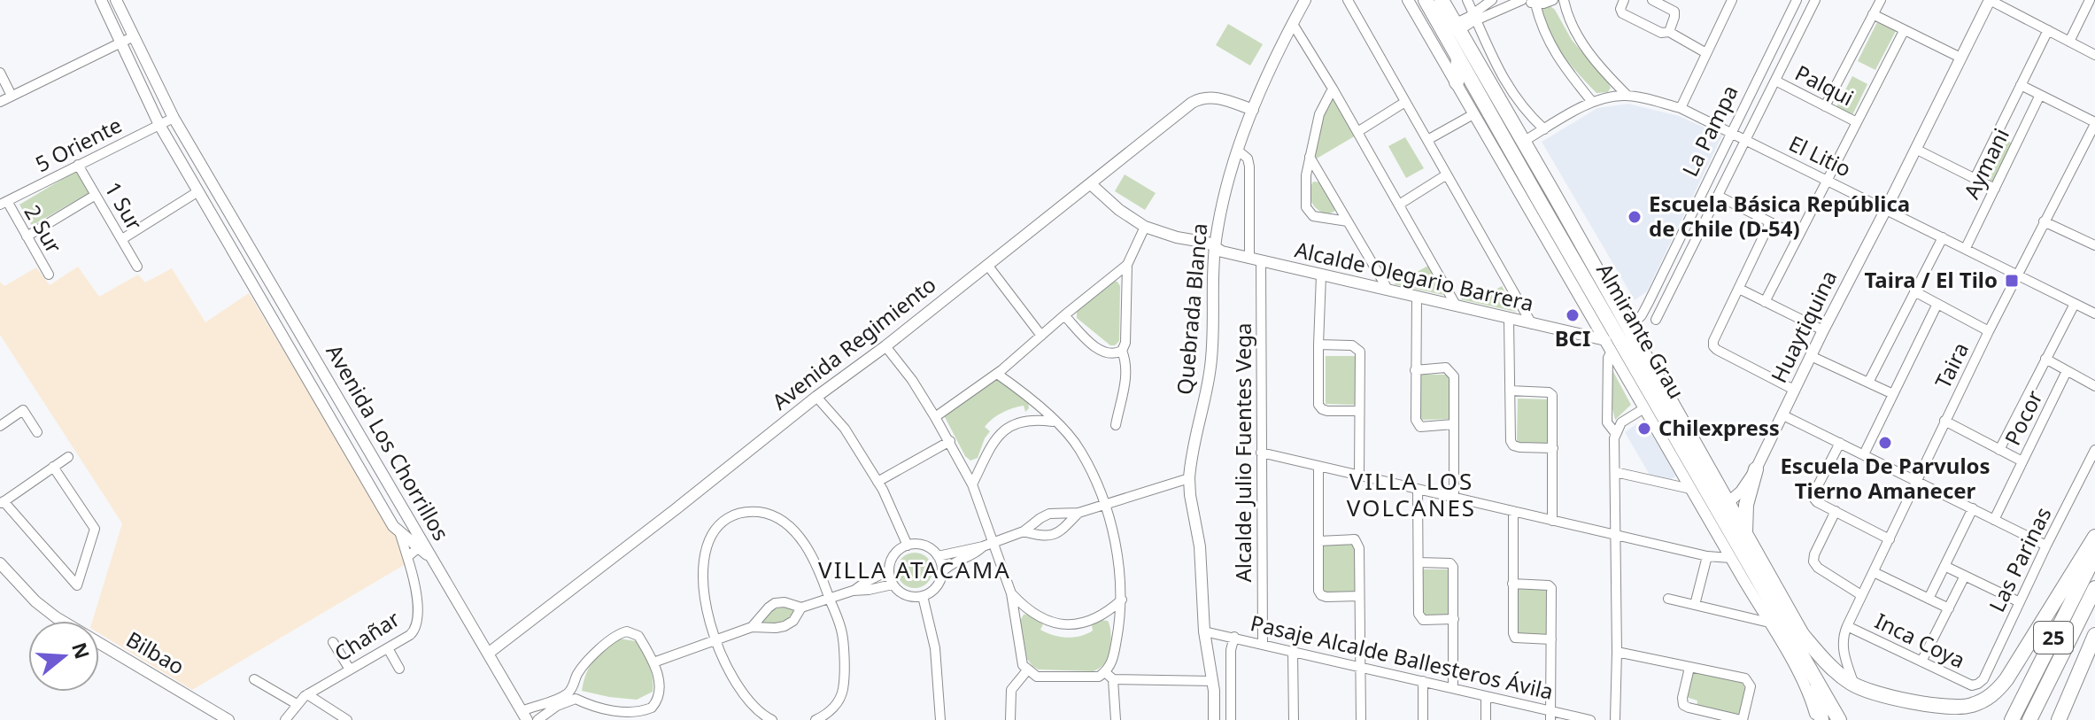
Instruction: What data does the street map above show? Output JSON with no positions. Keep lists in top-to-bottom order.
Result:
{
  "streets": {
    "main road": ["Almirante Grau", "25"],
    "street": [
      "Palqui",
      "La Pampa",
      "5 Oriente",
      "El Litio",
      "Aymani",
      "1 Sur",
      "2 Sur",
      "Alcalde Olegario Barrera",
      "Quebrada Blanca",
      "Huaytiquina",
      "Avenida Regimiento",
      "Taira",
      "Pocor",
      "Avenida Los Chorrillos",
      "Alcalde Julio Fuentes Vega",
      "Las Parinas",
      "Chañar",
      "Inca Coya",
      "Bilbao",
      "Pasaje Alcalde Ballesteros Ávila"
    ]
  },
  "crossings": [
    ["Palqui", "La Pampa"],
    ["La Pampa", "El Litio"],
    ["La Pampa", "Alcalde Olegario Barrera"],
    ["La Pampa", "Almirante Grau"],
    ["5 Oriente", "1 Sur"],
    ["5 Oriente", "2 Sur"],
    ["5 Oriente", "Avenida Los Chorrillos"],
    ["El Litio", "Aymani"],
    ["El Litio", "Huaytiquina"],
    ["El Litio", "Almirante Grau"],
    ["El Litio", "Taira"],
    ["El Litio", "Pocor"],
    ["Alcalde Olegario Barrera", "Quebrada Blanca"],
    ["Alcalde Olegario Barrera", "Almirante Grau"],
    ["Alcalde Olegario Barrera", "Avenida Regimiento"],
    ["Alcalde Olegario Barrera", "Alcalde Julio Fuentes Vega"],
    ["Quebrada Blanca", "Avenida Regimiento"],
    ["Quebrada Blanca", "Alcalde Julio Fuentes Vega"],
    ["Quebrada Blanca", "Pasaje Alcalde Ballesteros Ávila"],
    ["Huaytiquina", "Almirante Grau"],
    ["Taira", "Inca Coya"],
    ["Avenida Los Chorrillos", "Chañar"],
    ["Alcalde Julio Fuentes Vega", "Pasaje Alcalde Ballesteros Ávila"],
    ["Las Parinas", "Inca Coya"]
  ],
  "districts": ["VILLA LOS VOLCANES", "VILLA ATACAMA"],
  "places": {
    "other": [
      "Escuela Básica República de Chile (D-54)",
      "BCI",
      "Chilexpress",
      "Escuela De Parvulos Tierno Amanecer"
    ],
    "transit": ["Taira / El Tilo"]
  },
  "north": "right"
}
